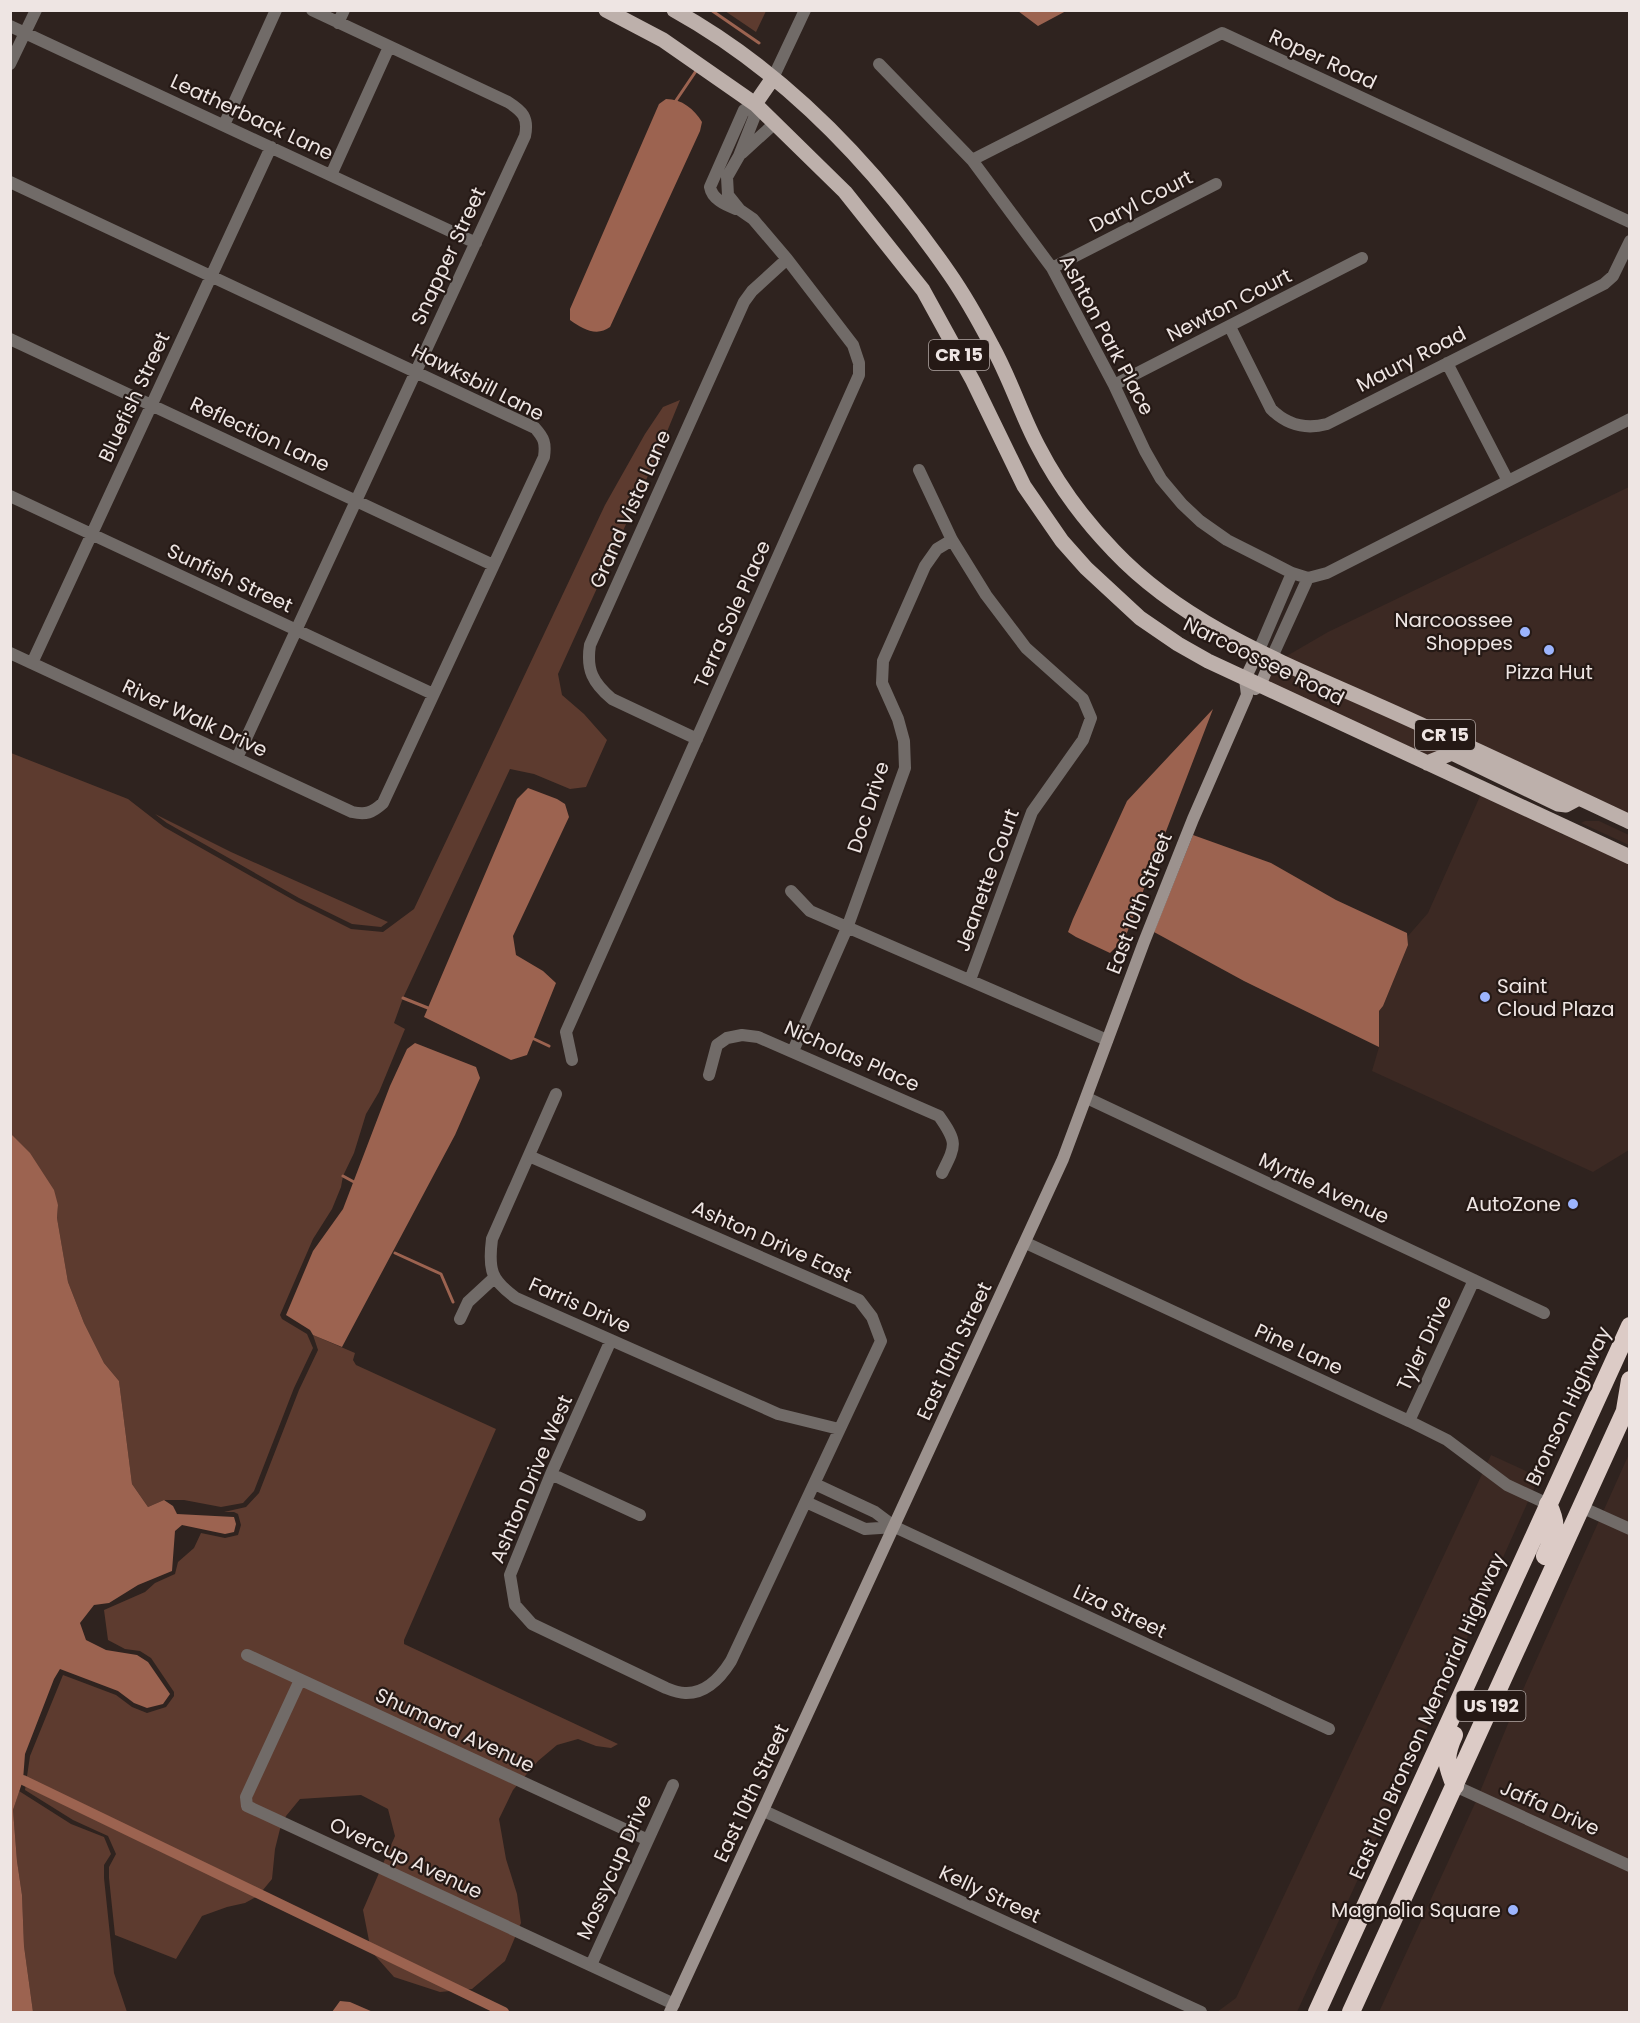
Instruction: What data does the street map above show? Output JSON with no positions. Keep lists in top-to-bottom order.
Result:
{
  "streets": {
    "highway": ["Bronson Highway", "US 192", "East Irlo Bronson Memorial Highway"],
    "main road": ["CR 15", "Narcoossee Road"],
    "street": [
      "Roper Road",
      "Leatherback Lane",
      "Daryl Court",
      "Snapper Street",
      "Newton Court",
      "Ashton Park Place",
      "Maury Road",
      "Hawksbill Lane",
      "Bluefish Street",
      "Reflection Lane",
      "Grand Vista Lane",
      "Sunfish Street",
      "Terra Sole Place",
      "River Walk Drive",
      "Doc Drive",
      "Jeanette Court",
      "East 10th Street",
      "Nicholas Place",
      "Myrtle Avenue",
      "Ashton Drive East",
      "Farris Drive",
      "Tyler Drive",
      "Pine Lane",
      "Ashton Drive West",
      "Liza Street",
      "Shumard Avenue",
      "Jaffa Drive",
      "Overcup Avenue",
      "Mossycup Drive",
      "Kelly Street"
    ]
  },
  "crossings": [
    ["Roper Road", "Ashton Park Place"],
    ["Leatherback Lane", "Snapper Street"],
    ["Leatherback Lane", "Bluefish Street"],
    ["Daryl Court", "Ashton Park Place"],
    ["Snapper Street", "Hawksbill Lane"],
    ["Snapper Street", "Reflection Lane"],
    ["Snapper Street", "Sunfish Street"],
    ["Snapper Street", "River Walk Drive"],
    ["Newton Court", "Ashton Park Place"],
    ["Newton Court", "Maury Road"],
    ["Hawksbill Lane", "Bluefish Street"],
    ["Hawksbill Lane", "Reflection Lane"],
    ["Hawksbill Lane", "Sunfish Street"],
    ["Hawksbill Lane", "River Walk Drive"],
    ["Bluefish Street", "Reflection Lane"],
    ["Bluefish Street", "Sunfish Street"],
    ["Bluefish Street", "River Walk Drive"],
    ["Grand Vista Lane", "Terra Sole Place"],
    ["Terra Sole Place", "Narcoossee Road"],
    ["Doc Drive", "Jeanette Court"],
    ["Doc Drive", "Nicholas Place"],
    ["East 10th Street", "Myrtle Avenue"],
    ["East 10th Street", "Pine Lane"],
    ["East 10th Street", "Liza Street"],
    ["East 10th Street", "Overcup Avenue"],
    ["East 10th Street", "Kelly Street"],
    ["Myrtle Avenue", "Tyler Drive"],
    ["Ashton Drive East", "Farris Drive"],
    ["Ashton Drive East", "Ashton Drive West"],
    ["Ashton Drive East", "Liza Street"],
    ["Farris Drive", "Ashton Drive West"],
    ["Tyler Drive", "Pine Lane"],
    ["Pine Lane", "Bronson Highway"],
    ["Pine Lane", "East Irlo Bronson Memorial Highway"],
    ["Bronson Highway", "East Irlo Bronson Memorial Highway"],
    ["US 192", "Jaffa Drive"],
    ["Shumard Avenue", "Overcup Avenue"],
    ["Shumard Avenue", "Mossycup Drive"],
    ["Overcup Avenue", "Mossycup Drive"]
  ],
  "places": [
    "Narcoossee Shoppes",
    "Pizza Hut",
    "Saint Cloud Plaza",
    "AutoZone",
    "Magnolia Square"
  ]
}
